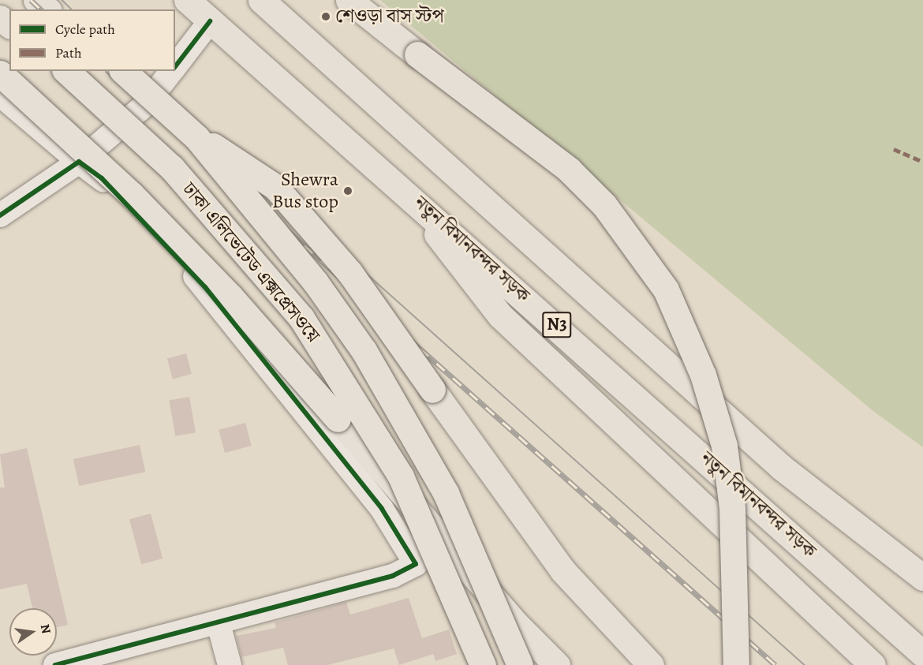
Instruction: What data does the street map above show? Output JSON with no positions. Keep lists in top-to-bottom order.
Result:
{
  "streets": {
    "highway": ["নতুন বিমানবন্দর সড়ক", "ঢাকা এলিভেটেড এক্সপ্রেসওয়ে", "N3"]
  },
  "places": ["শেওড়া বাস স্টপ", "Shewra Bus stop"],
  "legend": ["Cycle path", "Path"],
  "north": "right"
}
